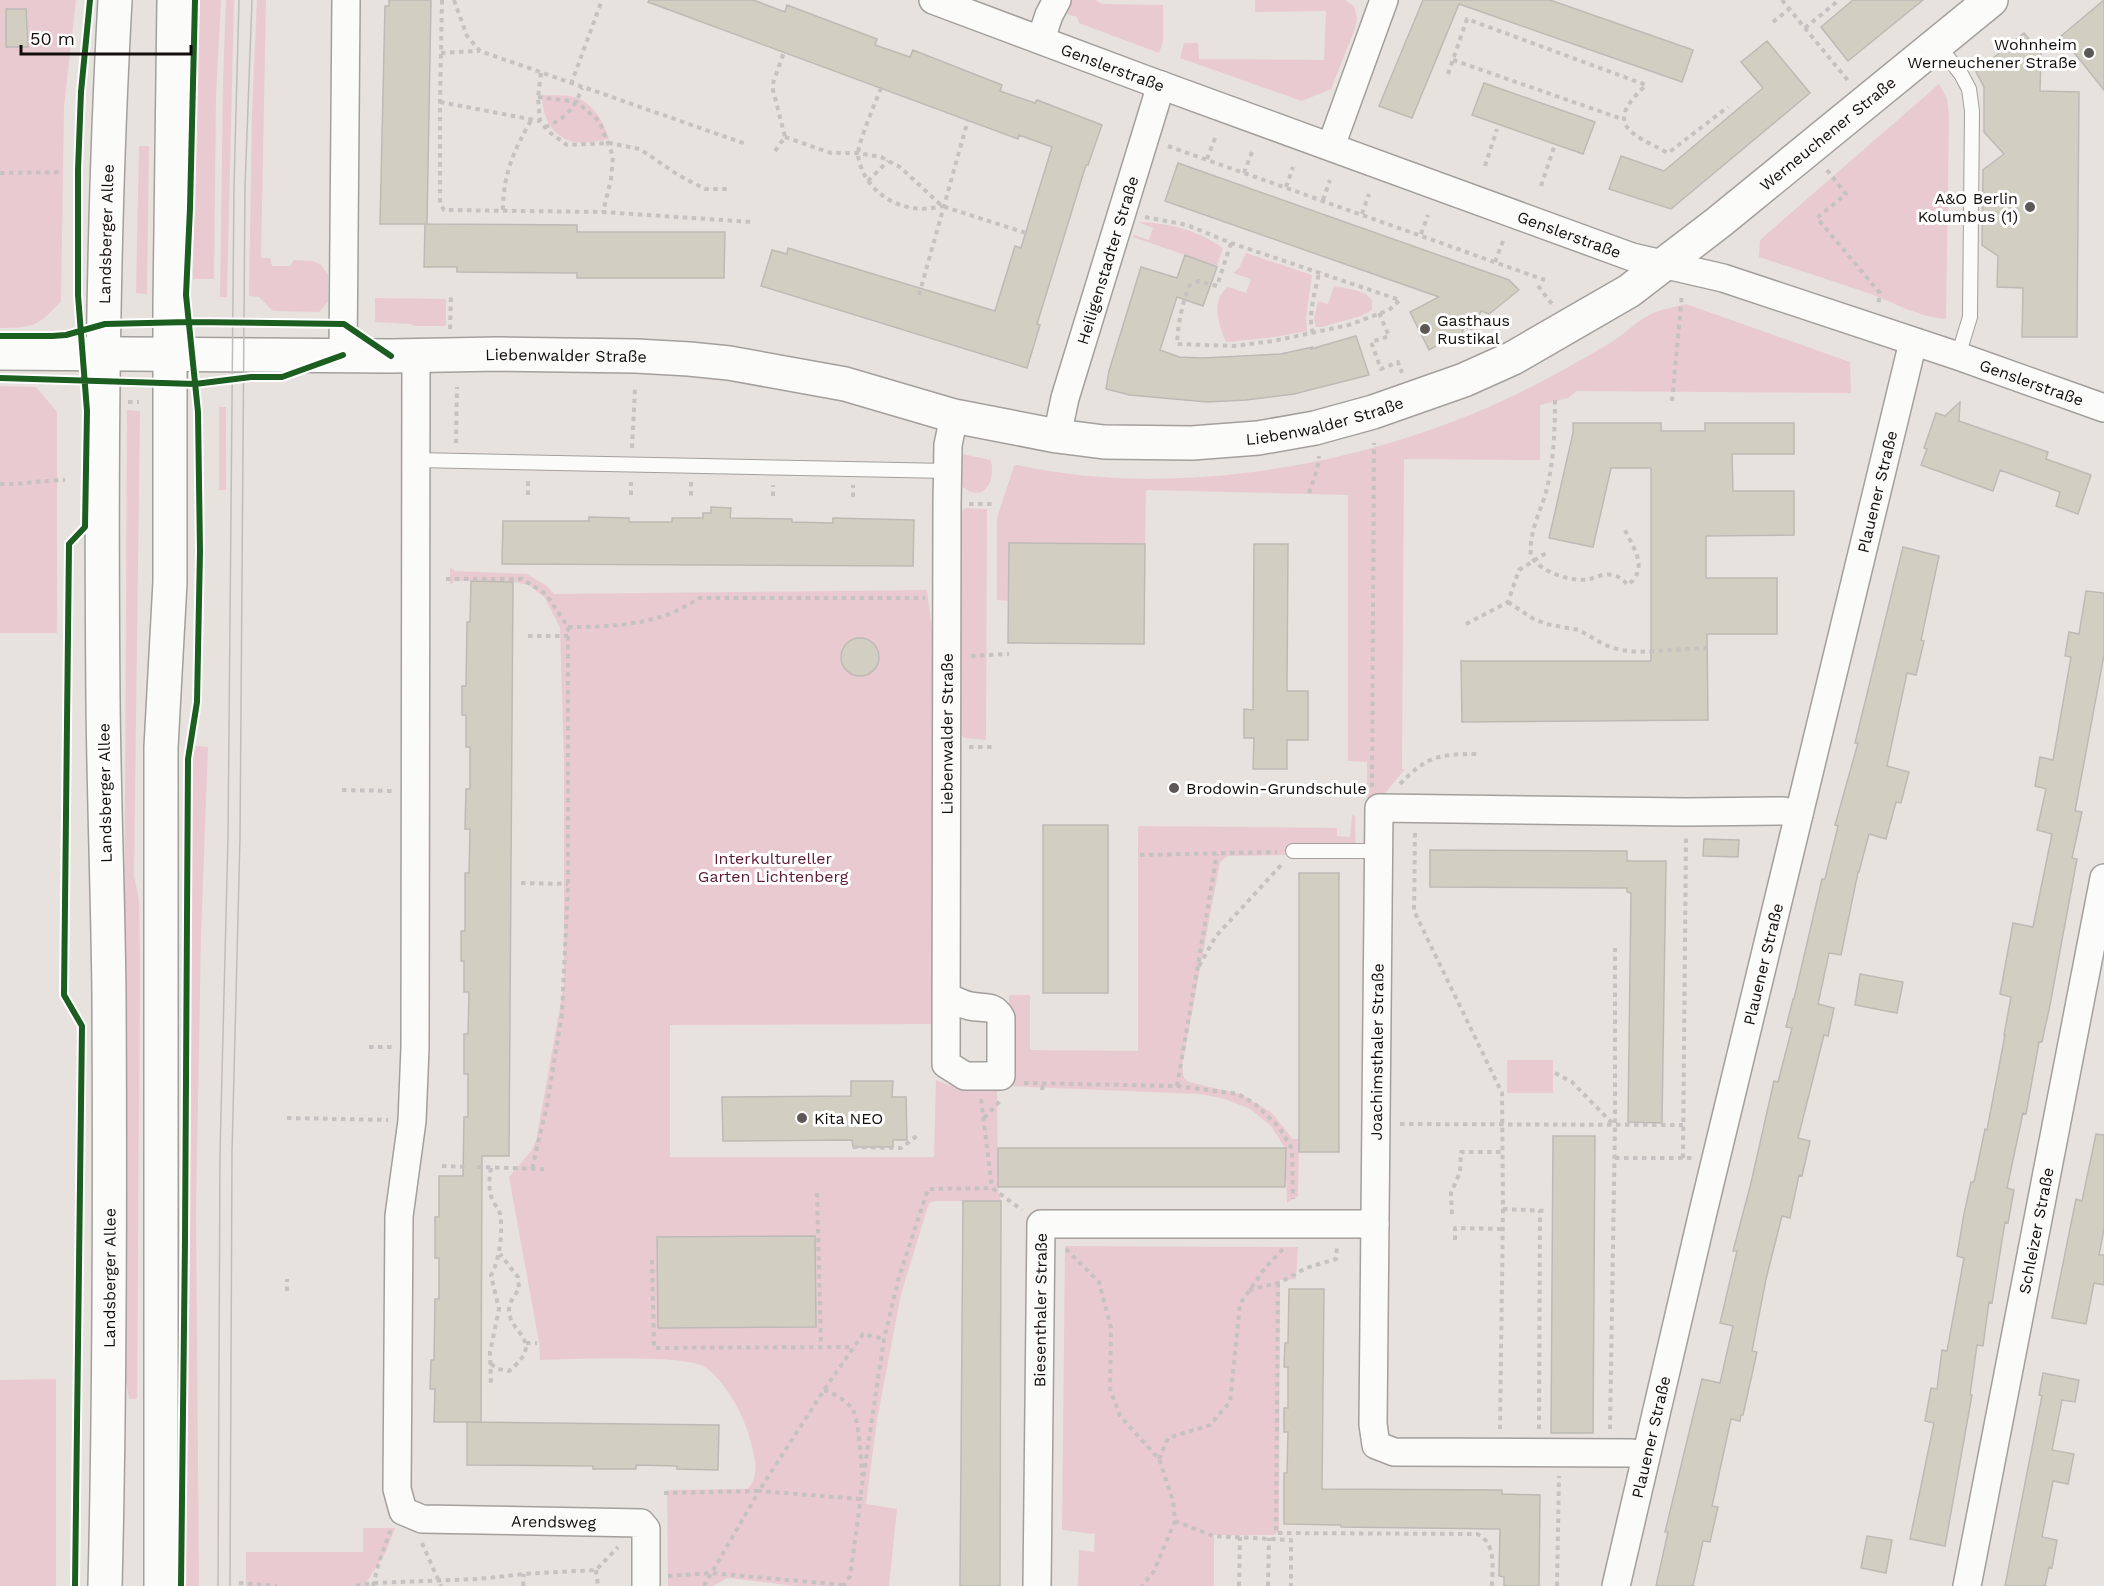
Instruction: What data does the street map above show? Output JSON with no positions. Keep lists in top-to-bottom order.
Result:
{
  "streets": {
    "main road": ["Werneuchener Straße", "Landsberger Allee", "Liebenwalder Straße"],
    "street": [
      "Genslerstraße",
      "Heiligenstadter Straße",
      "Plauener Straße",
      "Joachimsthaler Straße",
      "Schleizer Straße",
      "Biesenthaler Straße",
      "Arendsweg"
    ]
  },
  "crossings": [
    ["Genslerstraße", "Werneuchener Straße"],
    ["Genslerstraße", "Heiligenstadter Straße"],
    ["Genslerstraße", "Liebenwalder Straße"],
    ["Genslerstraße", "Plauener Straße"],
    ["Werneuchener Straße", "Liebenwalder Straße"],
    ["Landsberger Allee", "Liebenwalder Straße"],
    ["Heiligenstadter Straße", "Liebenwalder Straße"],
    ["Plauener Straße", "Joachimsthaler Straße"],
    ["Joachimsthaler Straße", "Biesenthaler Straße"]
  ],
  "parks": ["Interkultureller Garten Lichtenberg"],
  "places": [
    "Wohnheim Werneuchener Straße",
    "A&O Berlin Kolumbus (1)",
    "Gasthaus Rustikal",
    "Brodowin-Grundschule",
    "Kita NEO"
  ],
  "scale_bar": "50 m"
}
